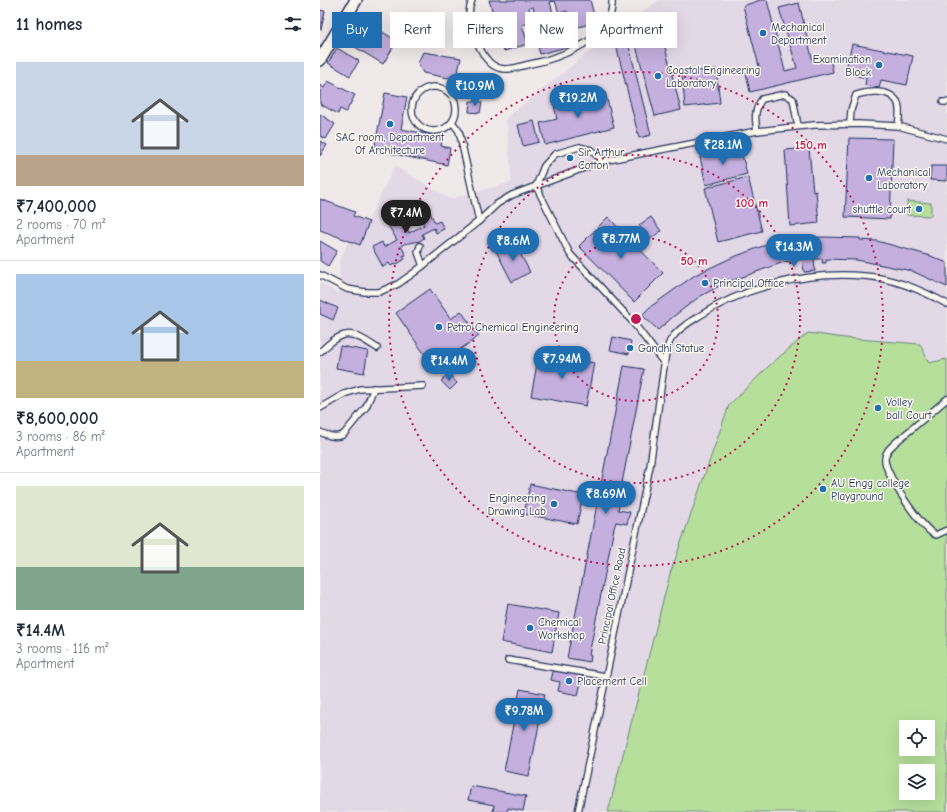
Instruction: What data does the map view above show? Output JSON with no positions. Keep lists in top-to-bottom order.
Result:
{
  "streets": {
    "lane": ["Principal Office Road"]
  },
  "places": [
    "Mechanical Department",
    "Examination Block",
    "Coastal Engineering Laboratory",
    "SAC room, Department Of Architecture",
    "Sir Arthur Cotton",
    "Mechanical Laboratory",
    "shuttle court",
    "Principal Office",
    "Petro Chemical Engineering",
    "Gandhi Statue",
    "Volley ball Court",
    "AU Engg college Playground",
    "Engineering Drawing Lab",
    "Chemical Workshop",
    "Placement Cell"
  ],
  "page": {
    "heading": "11 homes",
    "chip": [
      "Buy",
      "Rent",
      "Filters",
      "New",
      "Apartment"
    ],
    "list": [
      {
        "name": "₹7,400,000",
        "note": "2 rooms · 70 m² · Apartment"
      },
      {
        "name": "₹8,600,000",
        "note": "3 rooms · 86 m² · Apartment"
      },
      {
        "name": "₹14.4M",
        "note": "3 rooms · 116 m² · Apartment"
      }
    ],
    "price": [
      "₹10.9M",
      "₹19.2M",
      "₹28.1M",
      "₹7.4M",
      "₹8.77M",
      "₹8.6M",
      "₹14.3M",
      "₹7.94M",
      "₹14.4M",
      "₹8.69M",
      "₹9.78M"
    ]
  },
  "rings": ["150 m", "100 m", "50 m"]
}
